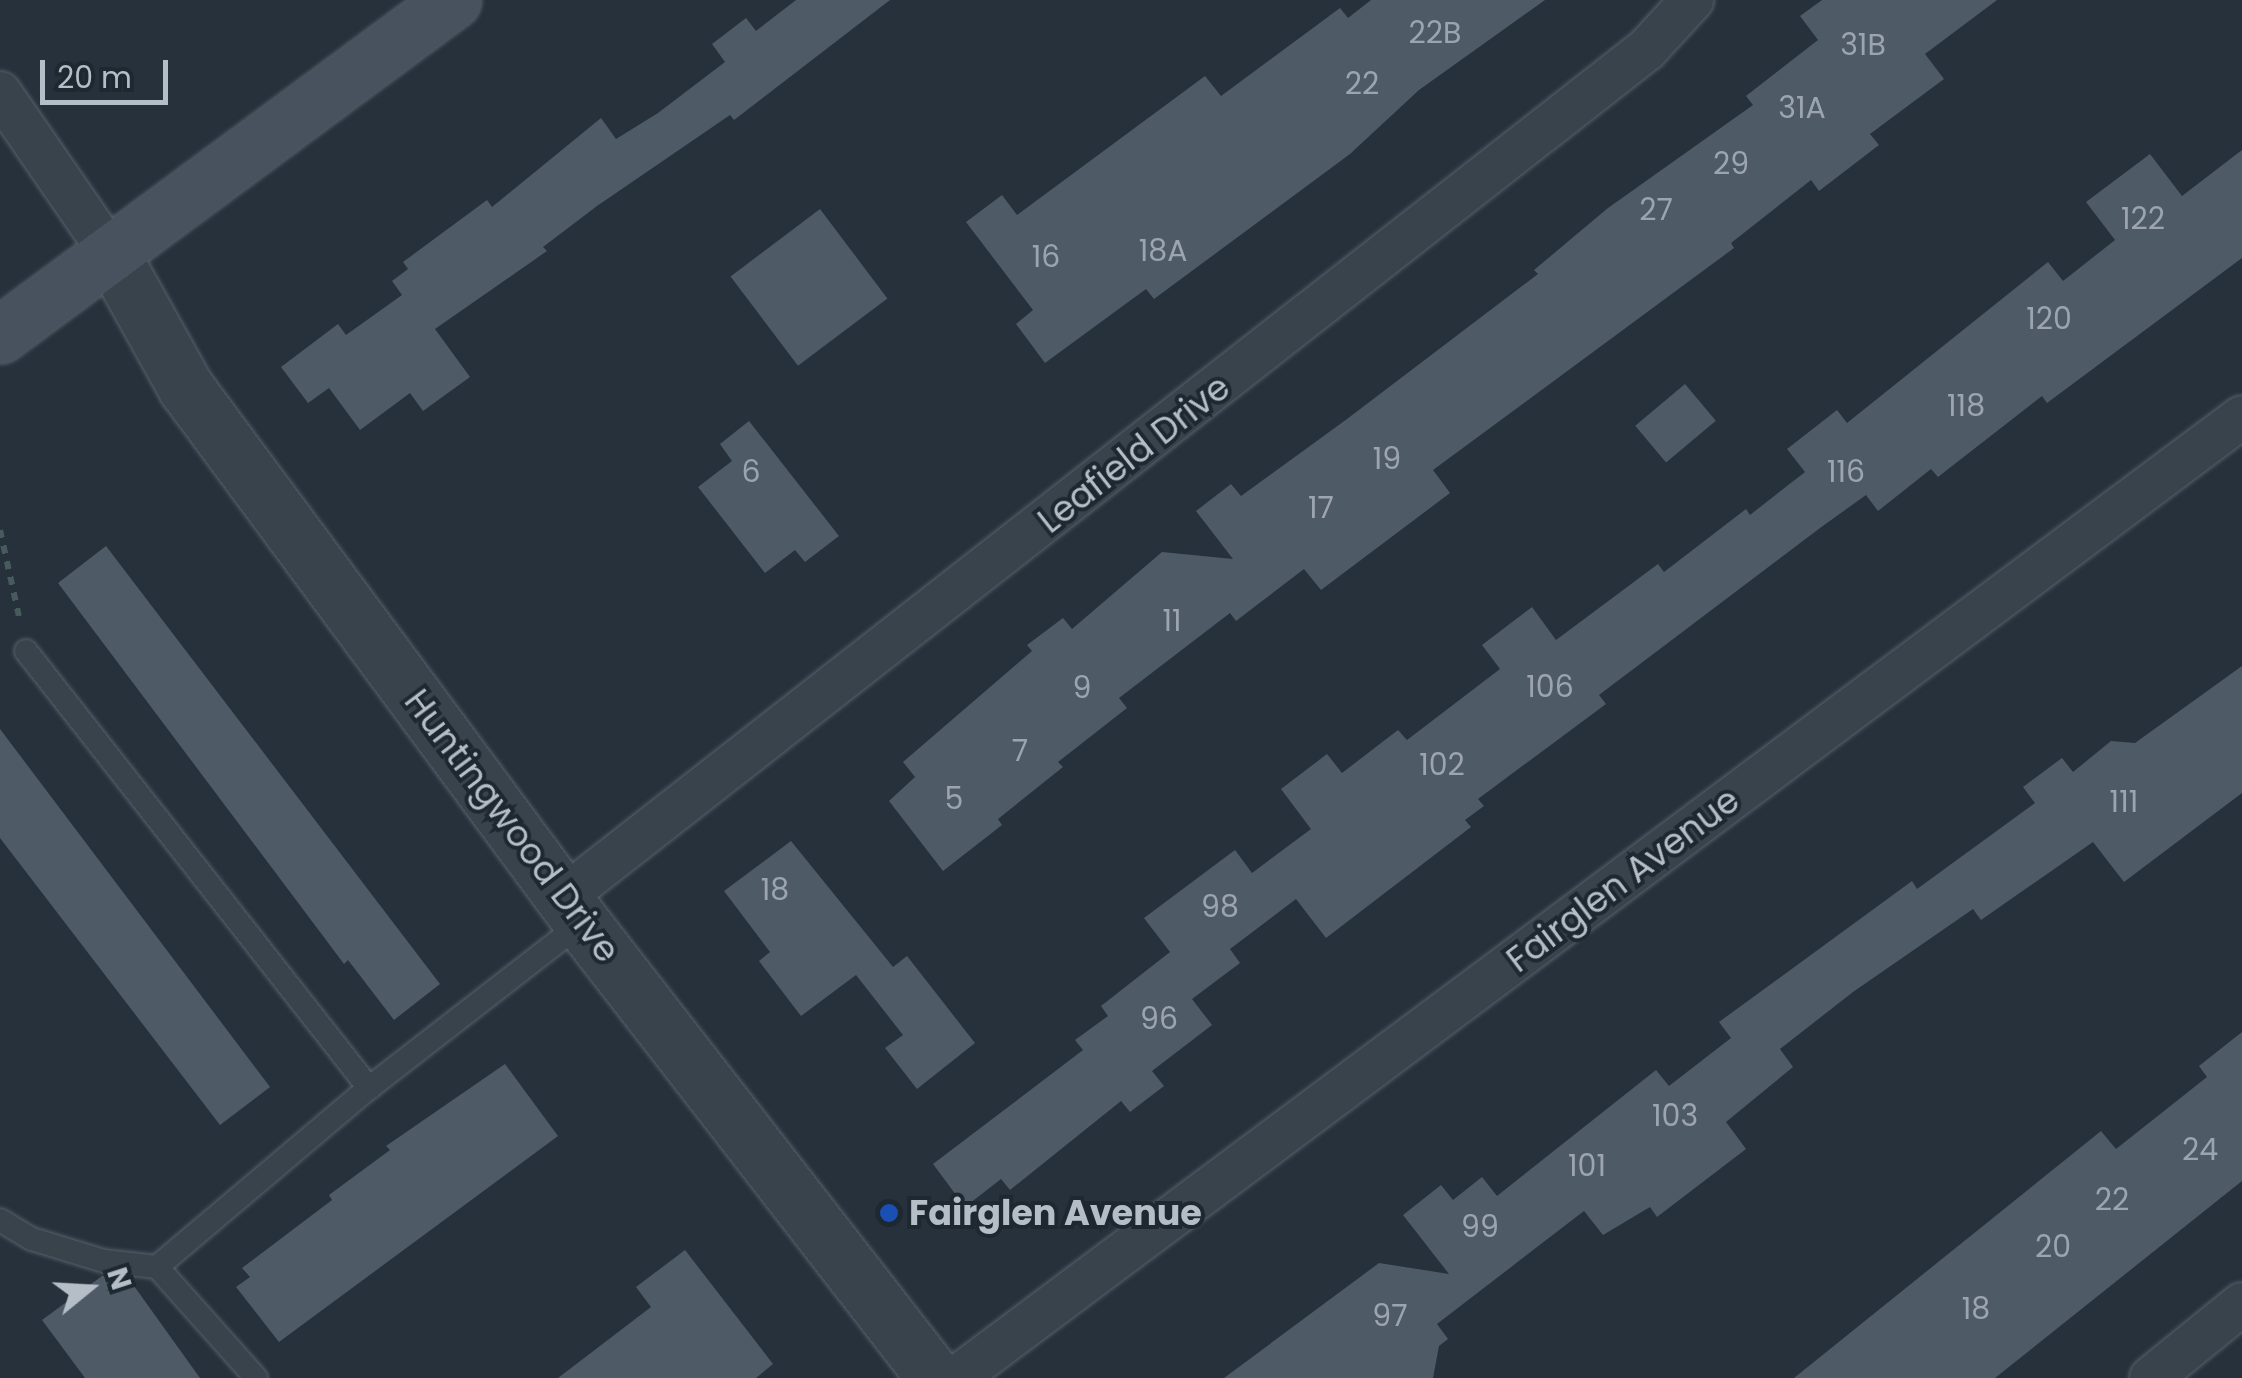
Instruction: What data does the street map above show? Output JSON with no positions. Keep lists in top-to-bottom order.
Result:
{
  "streets": {
    "street": ["Leafield Drive", "Huntingwood Drive", "Fairglen Avenue"]
  },
  "crossings": [
    ["Leafield Drive", "Huntingwood Drive"]
  ],
  "places": ["Fairglen Avenue"],
  "house_numbers": [
    "22B",
    "31B",
    "22",
    "31A",
    "29",
    "27",
    "122",
    "18A",
    "16",
    "120",
    "118",
    "19",
    "6",
    "116",
    "17",
    "11",
    "106",
    "9",
    "7",
    "102",
    "5",
    "111",
    "18",
    "98",
    "96",
    "103",
    "24",
    "101",
    "22",
    "99",
    "20",
    "18",
    "97"
  ],
  "scale_bar": "20 m",
  "north": "right"
}
